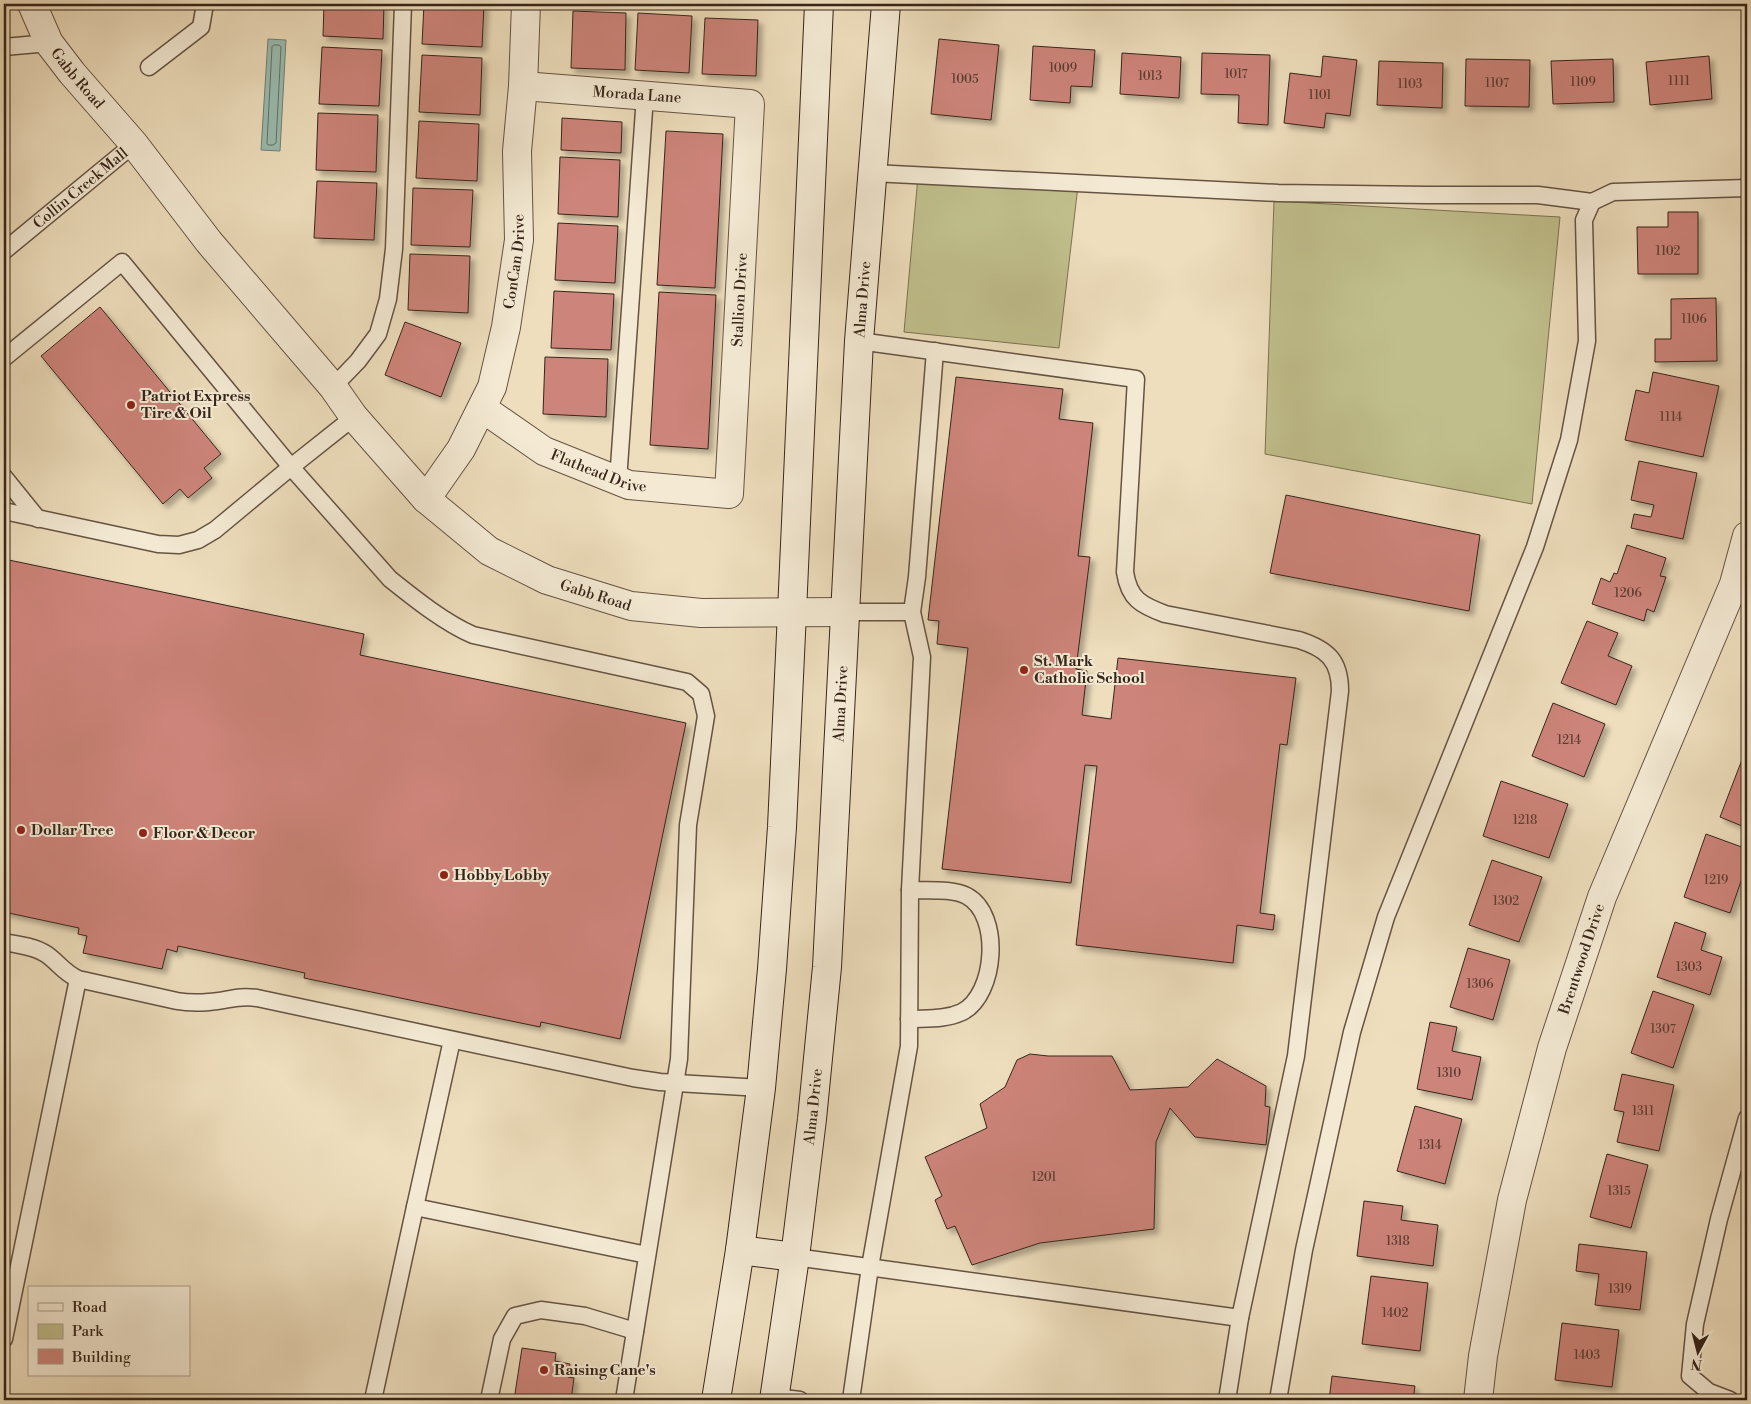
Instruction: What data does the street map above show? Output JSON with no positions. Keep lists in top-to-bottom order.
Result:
{
  "streets": {
    "street": [
      "Gabb Road",
      "Morada Lane",
      "ConCan Drive",
      "Stallion Drive",
      "Alma Drive",
      "Flathead Drive",
      "Brentwood Drive"
    ],
    "lane": ["Collin Creek Mall"]
  },
  "crossings": [
    ["Gabb Road", "Collin Creek Mall"],
    ["Gabb Road", "ConCan Drive"],
    ["Gabb Road", "Alma Drive"],
    ["Morada Lane", "ConCan Drive"],
    ["Morada Lane", "Stallion Drive"],
    ["ConCan Drive", "Flathead Drive"],
    ["Stallion Drive", "Flathead Drive"]
  ],
  "places": [
    "Patriot Express Tire & Oil",
    "St. Mark Catholic School",
    "Dollar Tree",
    "Floor & Decor",
    "Hobby Lobby",
    "Raising Cane's"
  ],
  "house_numbers": [
    "1009",
    "1017",
    "1013",
    "1005",
    "1111",
    "1109",
    "1107",
    "1103",
    "1101",
    "1102",
    "1106",
    "1114",
    "1206",
    "1214",
    "1218",
    "1219",
    "1302",
    "1303",
    "1306",
    "1307",
    "1310",
    "1311",
    "1314",
    "1201",
    "1315",
    "1318",
    "1319",
    "1402",
    "1403"
  ],
  "legend": ["Road", "Park", "Building"],
  "north": "bottom"
}
